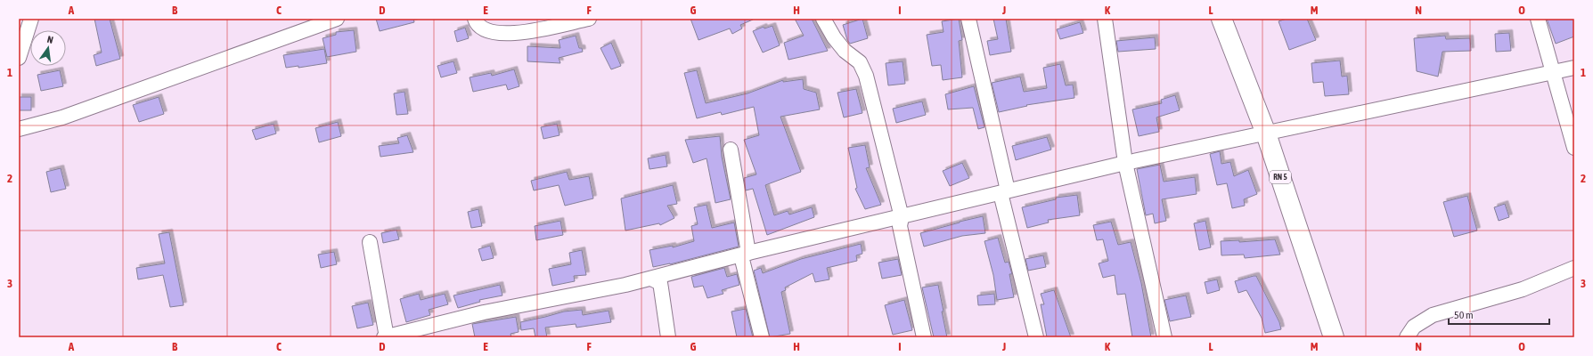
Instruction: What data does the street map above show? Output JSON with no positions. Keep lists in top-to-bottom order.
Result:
{
  "streets": {
    "main road": ["RN 5"]
  },
  "scale_bar": "50 m",
  "north": "top",
  "grid": {
    "columns": [
      "A",
      "B",
      "C",
      "D",
      "E",
      "F",
      "G",
      "H",
      "I",
      "J",
      "K",
      "L",
      "M",
      "N",
      "O"
    ],
    "rows": ["1", "2", "3"]
  }
}
